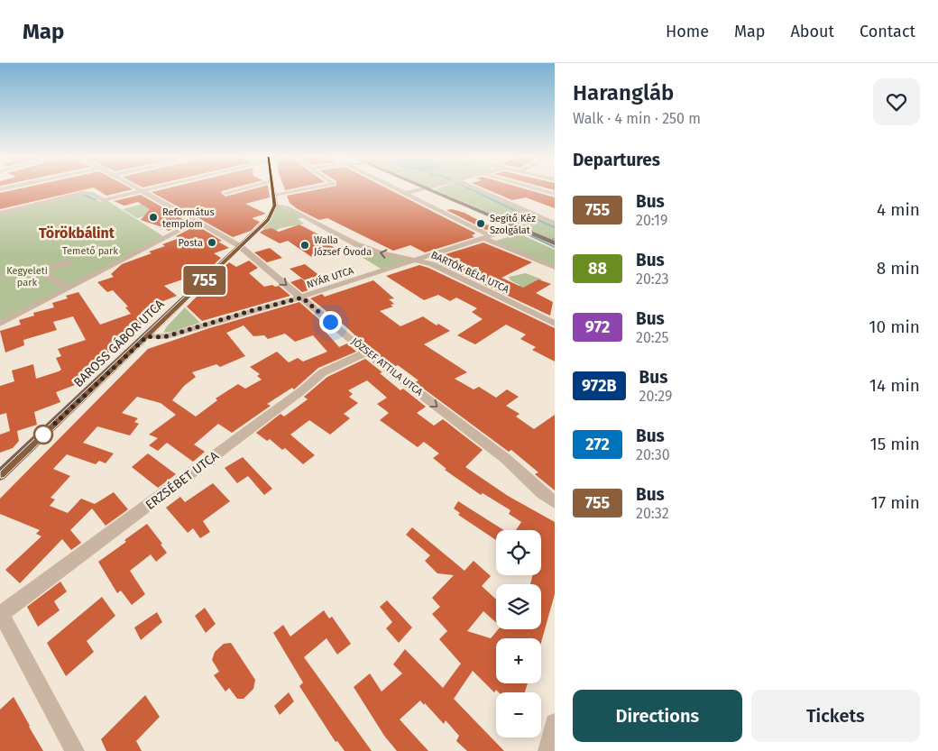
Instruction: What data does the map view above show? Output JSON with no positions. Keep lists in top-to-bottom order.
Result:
{
  "streets": {
    "main road": ["BAROSS GÁBOR UTCA"],
    "street": [
      "BARTÓK BÉLA UTCA",
      "NYÁR UTCA",
      "JÓZSEF ATTILA UTCA",
      "ERZSÉBET UTCA"
    ]
  },
  "crossings": [
    ["BARTÓK BÉLA UTCA", "NYÁR UTCA"],
    ["BARTÓK BÉLA UTCA", "BAROSS GÁBOR UTCA"],
    ["NYÁR UTCA", "BAROSS GÁBOR UTCA"],
    ["NYÁR UTCA", "JÓZSEF ATTILA UTCA"],
    ["BAROSS GÁBOR UTCA", "JÓZSEF ATTILA UTCA"],
    ["JÓZSEF ATTILA UTCA", "ERZSÉBET UTCA"]
  ],
  "one_way": ["JÓZSEF ATTILA UTCA"],
  "districts": ["Törökbálint"],
  "parks": ["Temető park", "Kegyeleti park"],
  "places": [
    "Református templom",
    "Segítő Kéz Szolgálat",
    "Posta",
    "Walla József Óvoda"
  ],
  "lines": ["bus line 755"],
  "page": {
    "header": "Map",
    "nav": [
      "Home",
      "Map",
      "About",
      "Contact"
    ],
    "on_map": "755",
    "heading": [
      ["Harangláb", "Walk · 4 min · 250 m"],
      "Departures"
    ],
    "list": [
      {
        "mark": "755",
        "name": "Bus",
        "note": "20:19",
        "value": "4 min"
      },
      {
        "mark": "88",
        "name": "Bus",
        "note": "20:23",
        "value": "8 min"
      },
      {
        "mark": "972",
        "name": "Bus",
        "note": "20:25",
        "value": "10 min"
      },
      {
        "mark": "972B",
        "name": "Bus",
        "note": "20:29",
        "value": "14 min"
      },
      {
        "mark": "272",
        "name": "Bus",
        "note": "20:30",
        "value": "15 min"
      },
      {
        "mark": "755",
        "name": "Bus",
        "note": "20:32",
        "value": "17 min"
      }
    ],
    "map_buttons": ["+", "−"],
    "buttons": ["Directions", "Tickets"]
  }
}
